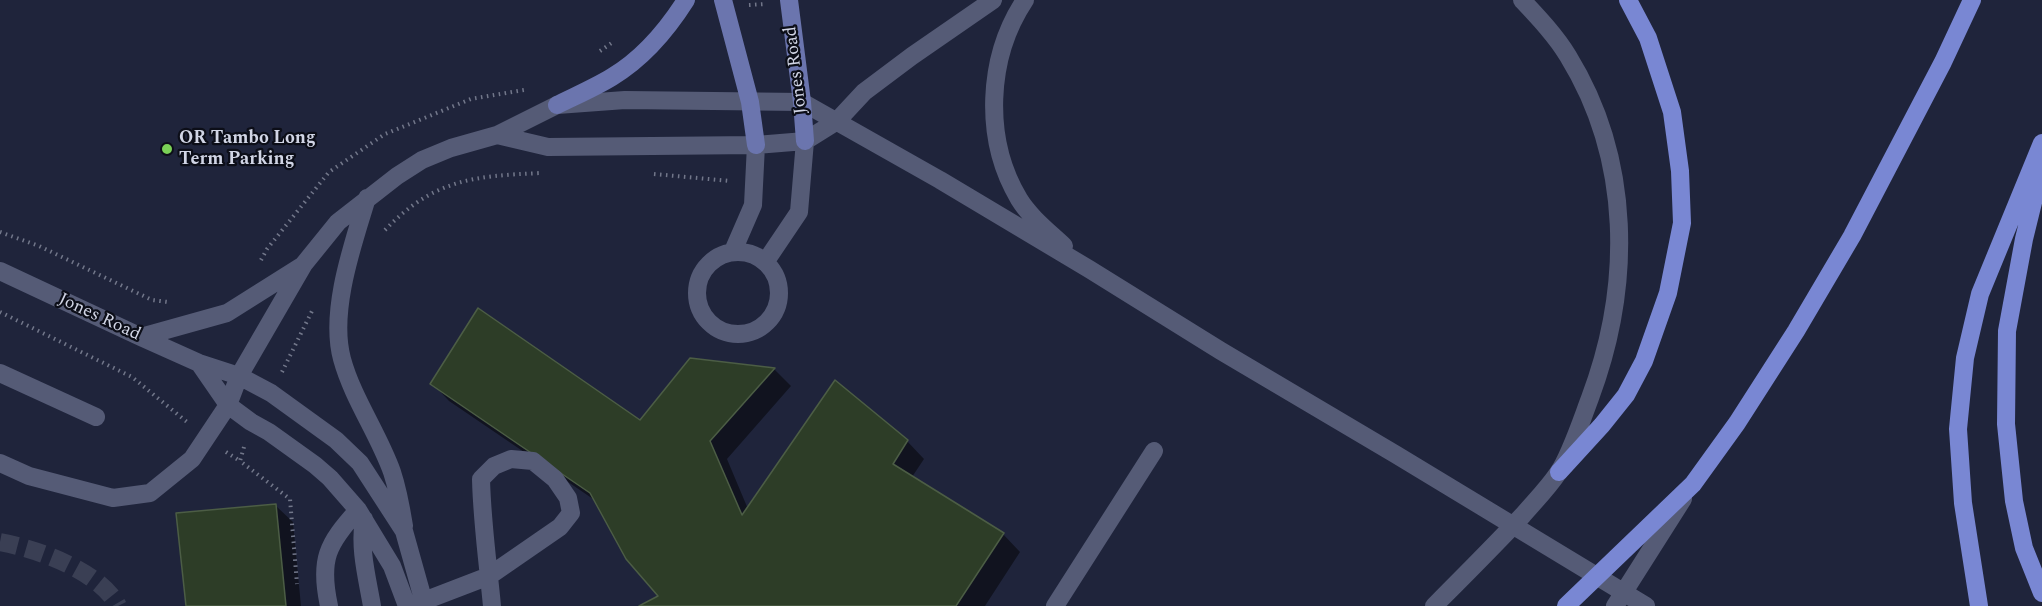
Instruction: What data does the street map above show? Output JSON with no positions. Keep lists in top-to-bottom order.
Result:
{
  "streets": {
    "main road": ["Jones Road"]
  },
  "places": ["OR Tambo Long Term Parking"]
}
